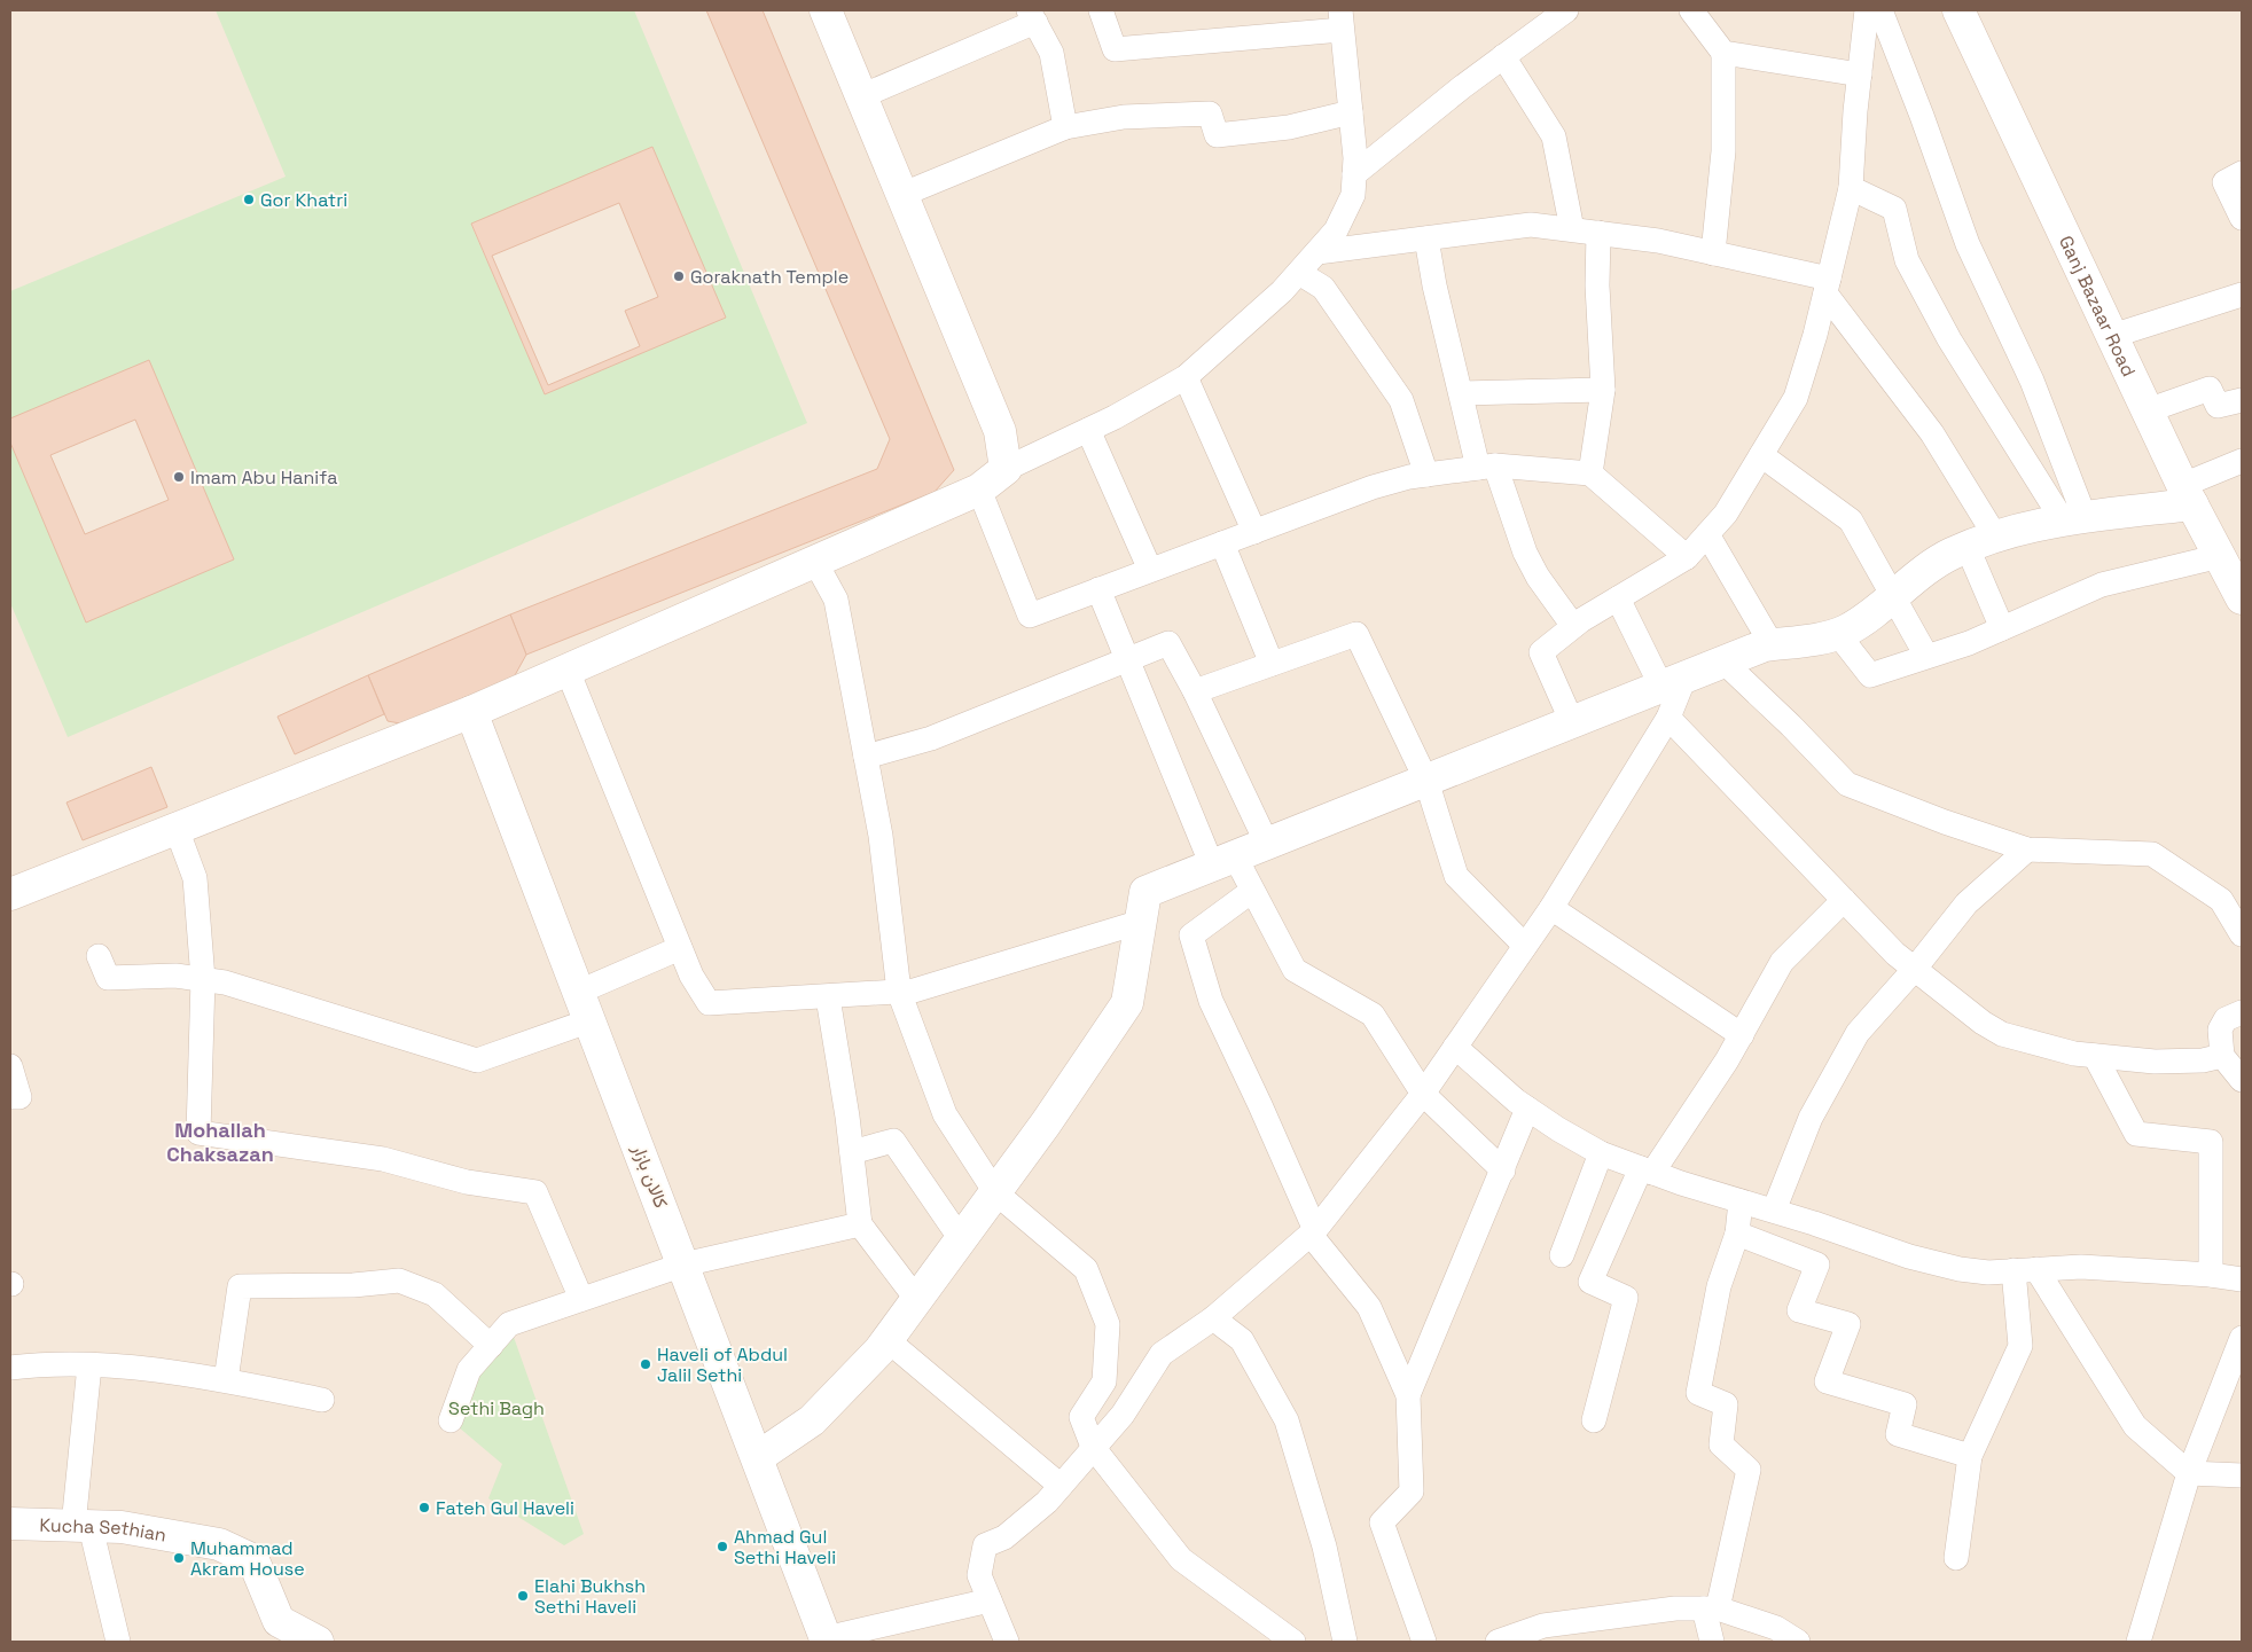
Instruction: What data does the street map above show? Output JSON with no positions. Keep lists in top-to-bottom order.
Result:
{
  "streets": {
    "street": ["Ganj Bazaar Road", "کالان بازار", "Kucha Sethian"]
  },
  "districts": ["Mohallah Chaksazan"],
  "parks": ["Sethi Bagh"],
  "places": [
    "Gor Khatri",
    "Goraknath Temple",
    "Imam Abu Hanifa",
    "Haveli of Abdul Jalil Sethi",
    "Fateh Gul Haveli",
    "Ahmad Gul Sethi Haveli",
    "Muhammad Akram House",
    "Elahi Bukhsh Sethi Haveli"
  ]
}
